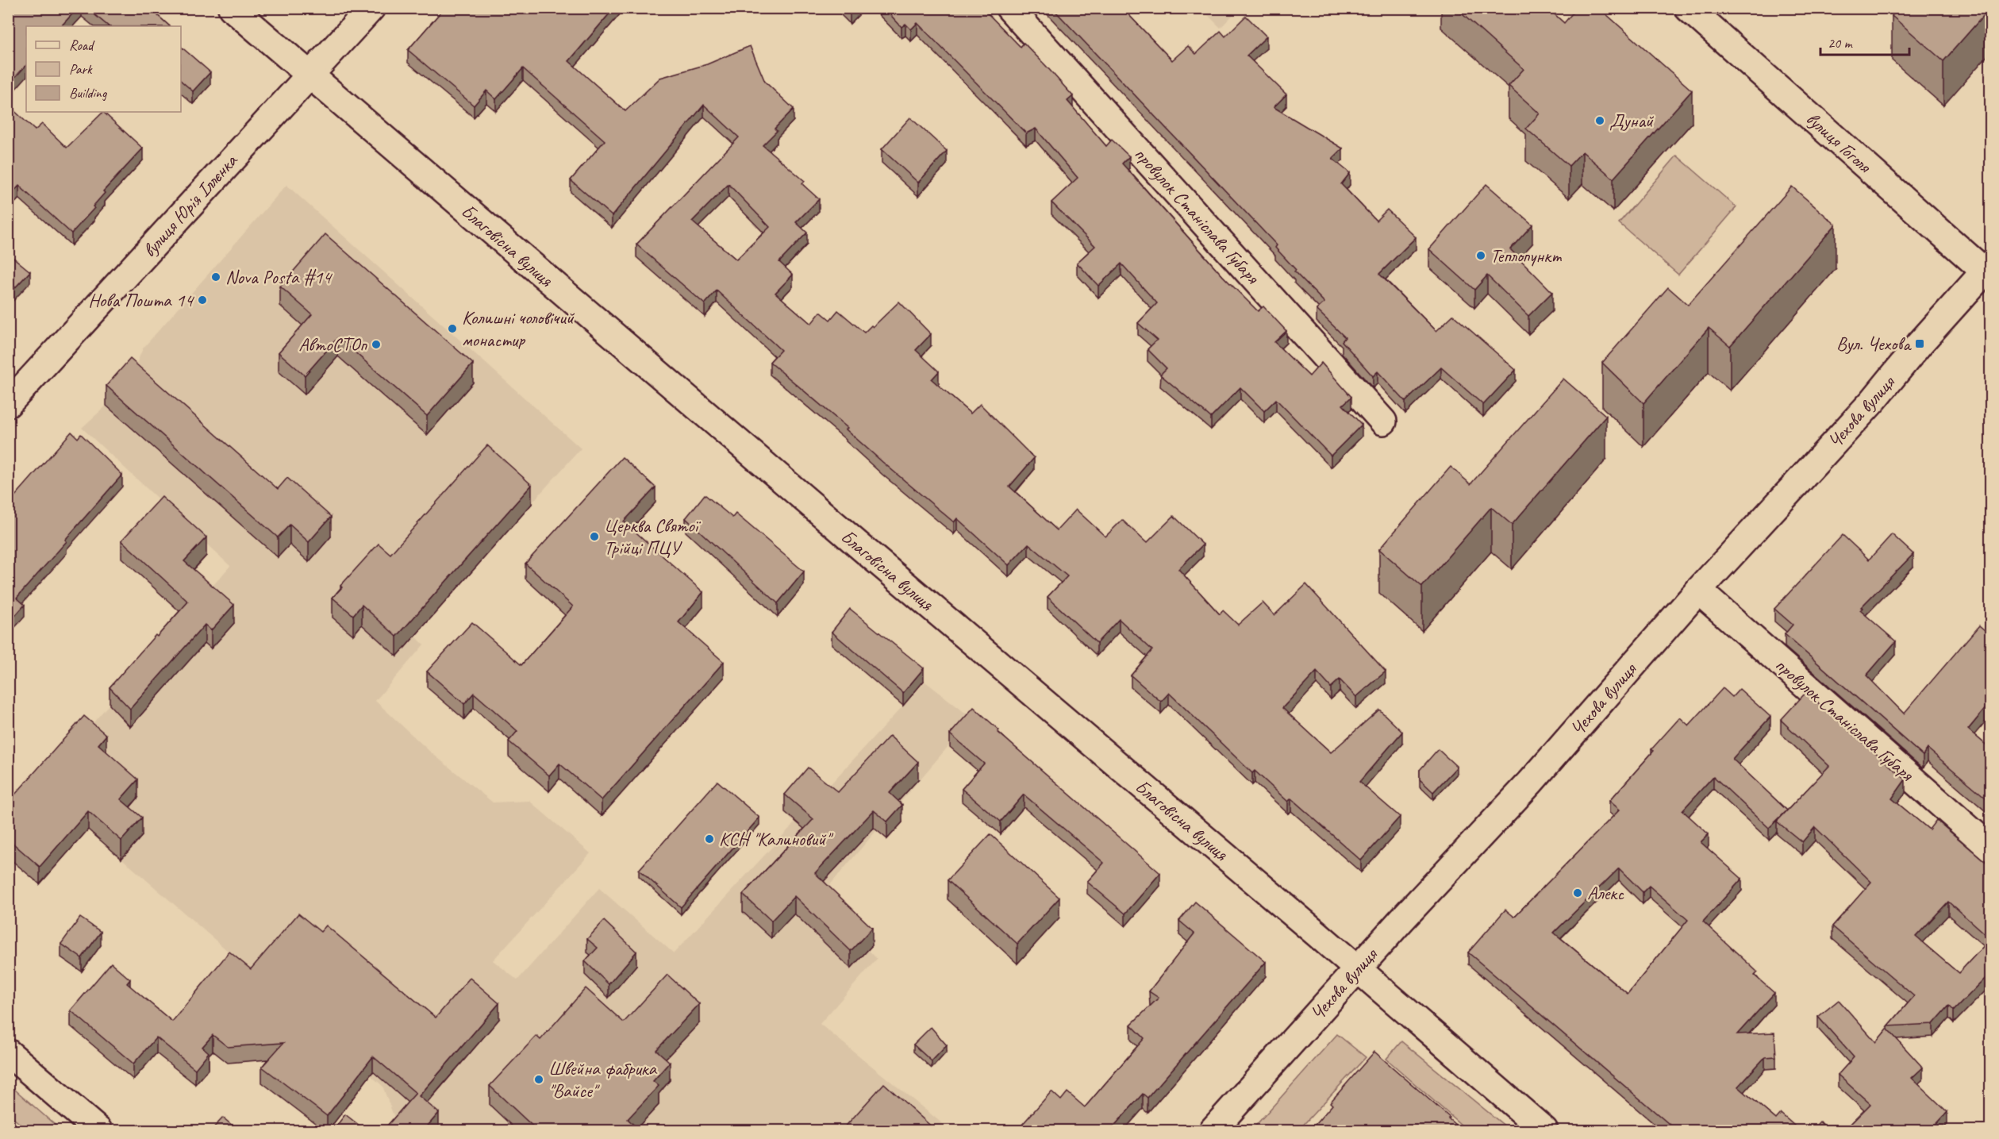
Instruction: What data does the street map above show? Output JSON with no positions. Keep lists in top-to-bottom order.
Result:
{
  "streets": {
    "street": [
      "вулиця Гоголя",
      "вулиця Юрія Іллєнка",
      "провулок Станіслава Губаря",
      "Благовісна вулиця",
      "Чехова вулиця"
    ]
  },
  "crossings": [
    ["вулиця Гоголя", "Чехова вулиця"],
    ["вулиця Юрія Іллєнка", "Благовісна вулиця"],
    ["провулок Станіслава Губаря", "Чехова вулиця"],
    ["Благовісна вулиця", "Чехова вулиця"]
  ],
  "places": {
    "other": [
      "Дунай",
      "Теплопункт",
      "Nova Posta #14",
      "Нова Пошта 14",
      "Колишні чоловічий монастир",
      "АвтоСТОп",
      "Церква Святої Трійці ПЦУ",
      "КСН \"Калиновий\"",
      "Алекс",
      "Швейна фабрика \"Вайсе\""
    ],
    "transit": ["Вул. Чехова"]
  },
  "legend": ["Road", "Park", "Building"],
  "scale_bar": "20 m"
}
